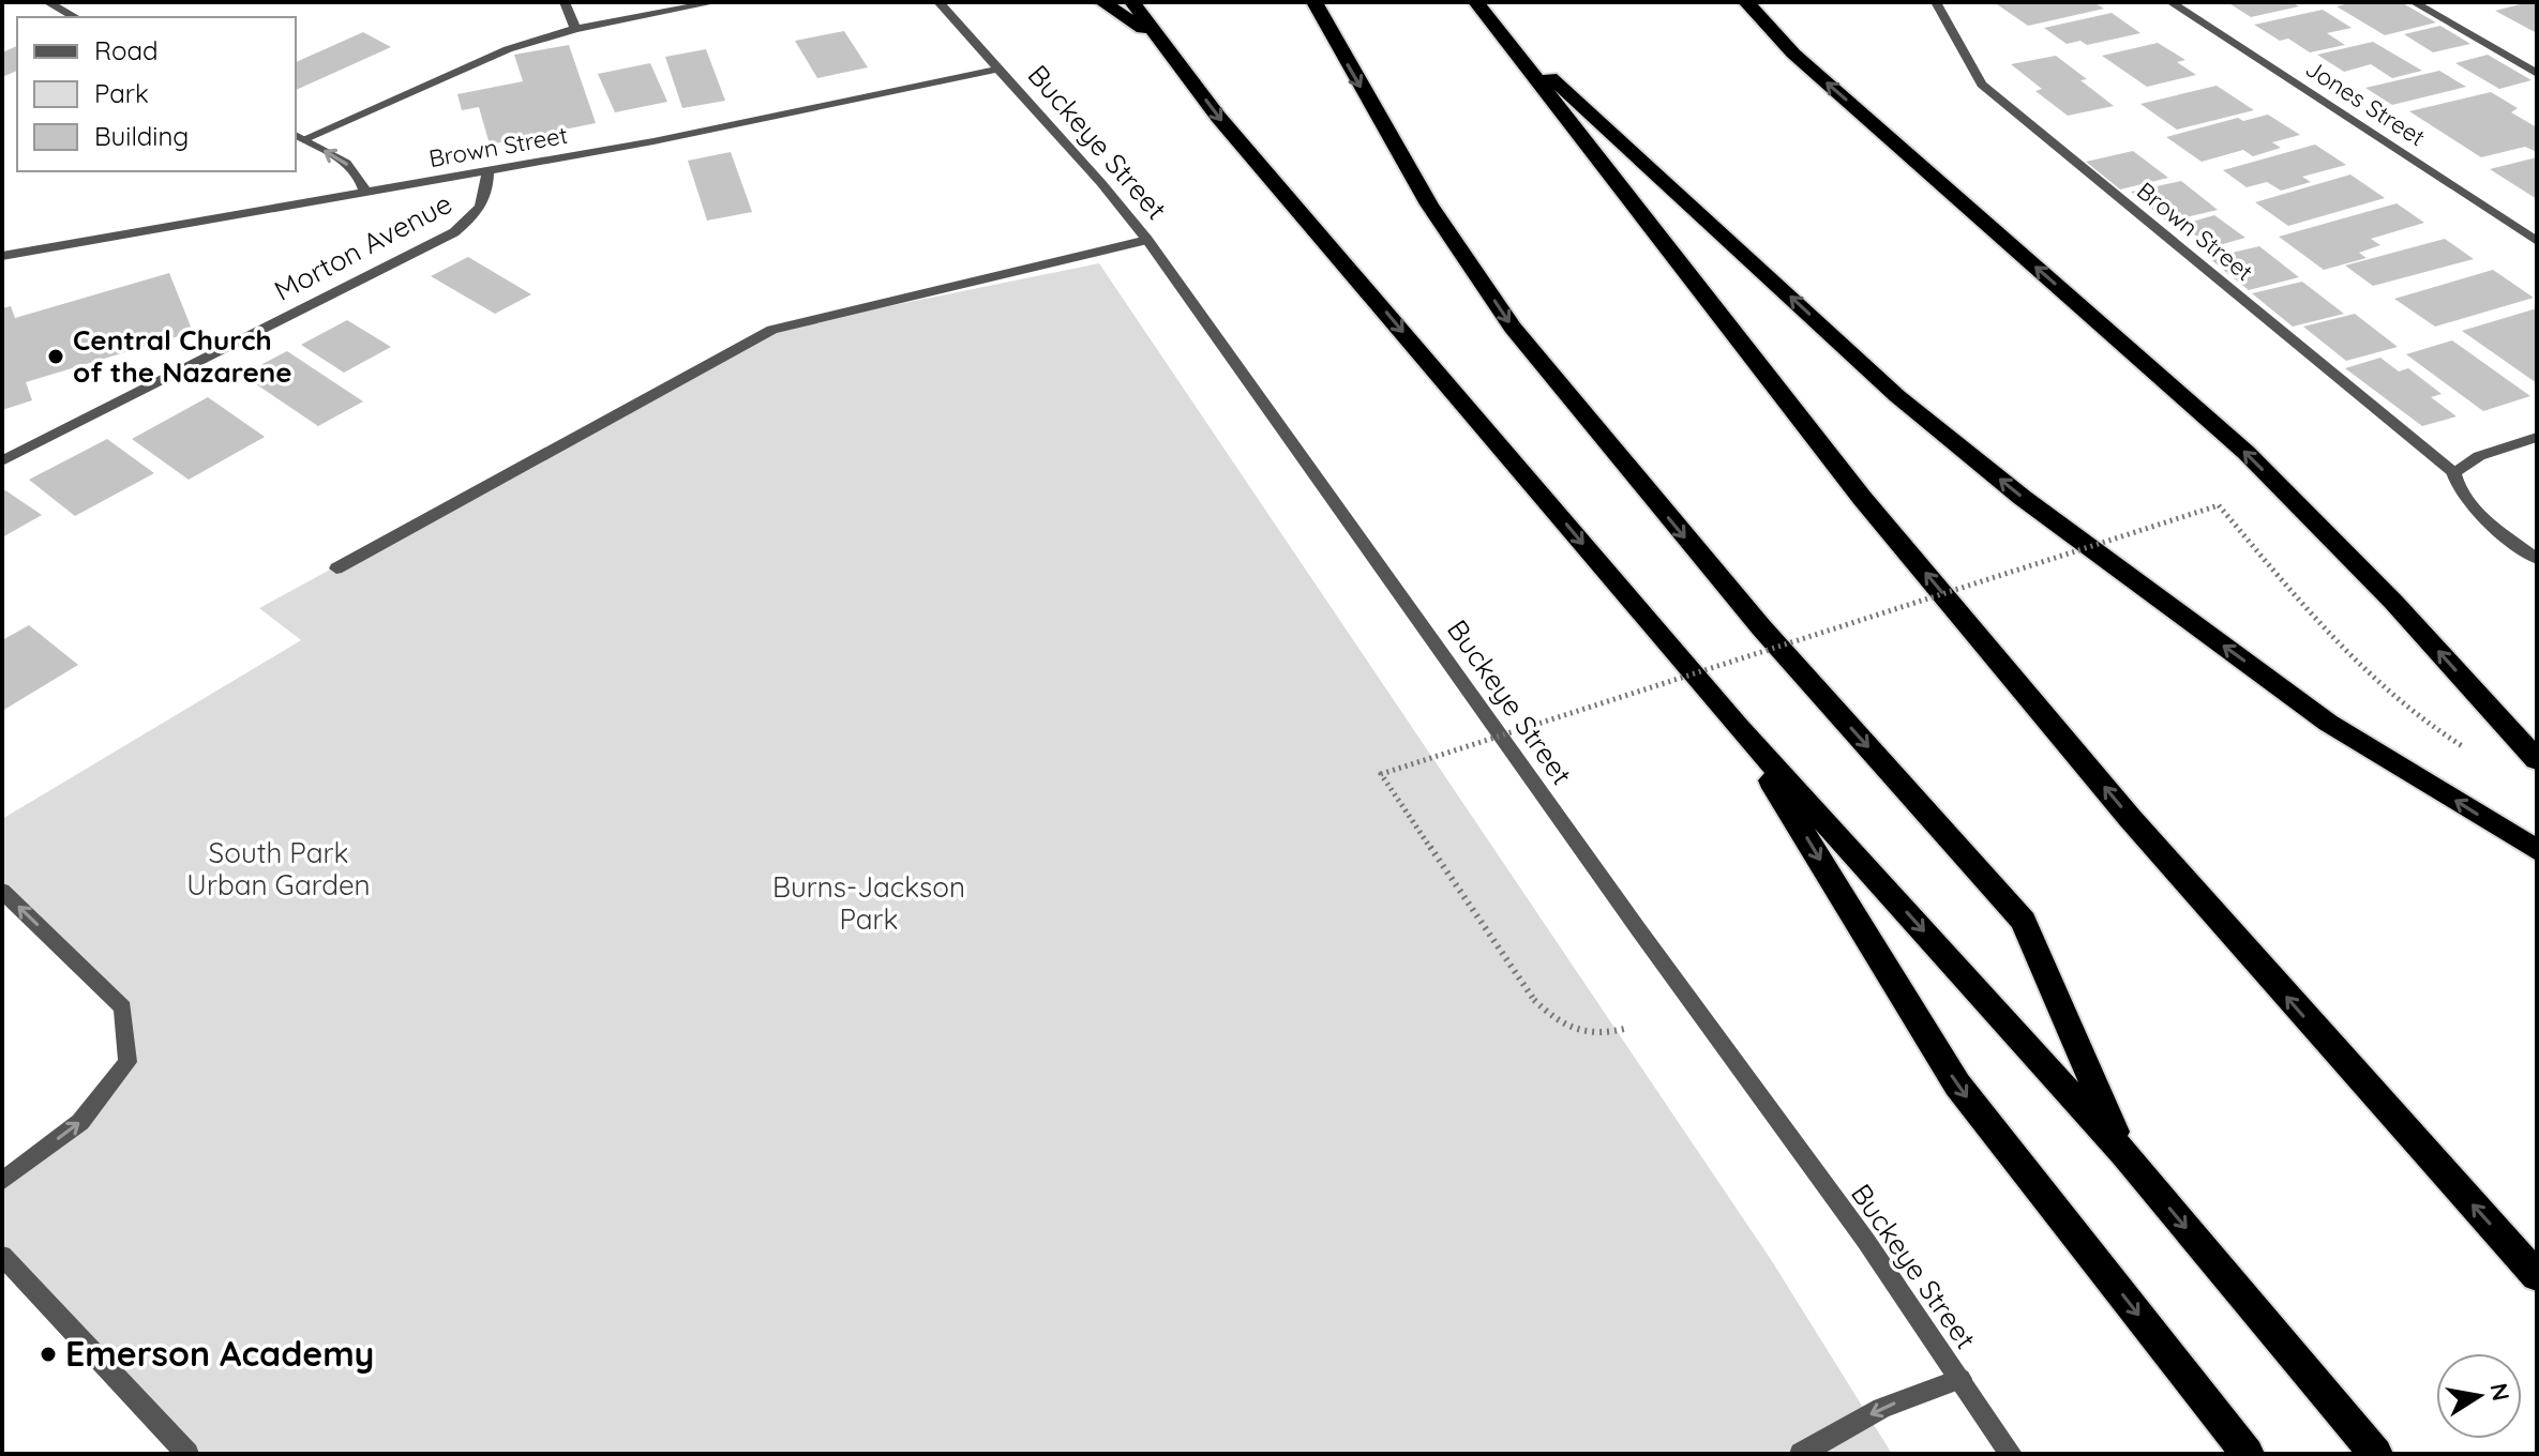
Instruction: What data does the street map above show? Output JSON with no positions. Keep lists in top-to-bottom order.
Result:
{
  "streets": {
    "street": [
      "Jones Street",
      "Buckeye Street",
      "Brown Street",
      "Morton Avenue"
    ]
  },
  "crossings": [
    ["Buckeye Street", "Brown Street"],
    ["Brown Street", "Morton Avenue"]
  ],
  "parks": ["South Park Urban Garden", "Burns-Jackson Park"],
  "places": ["Central Church of the Nazarene", "Emerson Academy"],
  "legend": ["Road", "Park", "Building"],
  "north": "right"
}
